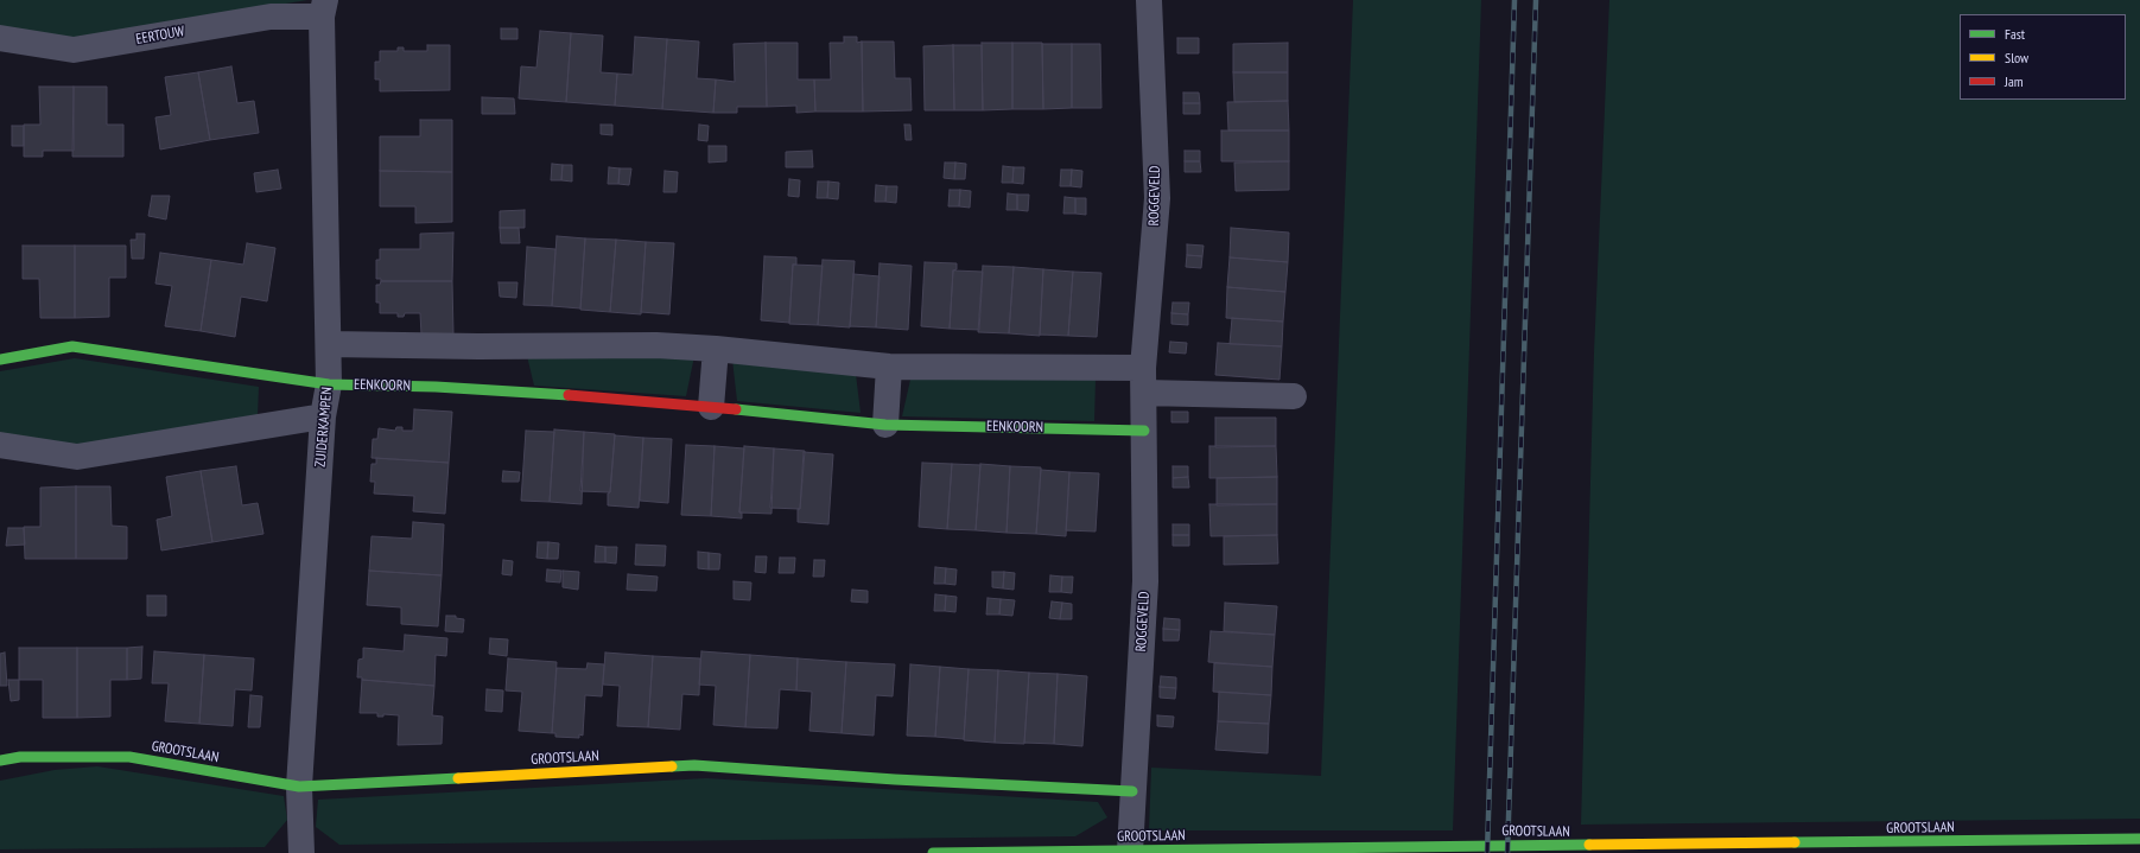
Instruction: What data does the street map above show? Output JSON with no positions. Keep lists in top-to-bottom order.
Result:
{
  "streets": {
    "street": [
      "EERTOUW",
      "ROGGEVELD",
      "EENKOORN",
      "ZUIDERKAMPEN",
      "GROOTSLAAN"
    ]
  },
  "crossings": [
    ["EERTOUW", "ZUIDERKAMPEN"],
    ["ROGGEVELD", "EENKOORN"],
    ["ROGGEVELD", "GROOTSLAAN"],
    ["EENKOORN", "ZUIDERKAMPEN"],
    ["ZUIDERKAMPEN", "GROOTSLAAN"]
  ],
  "legend": ["Fast", "Slow", "Jam"]
}
